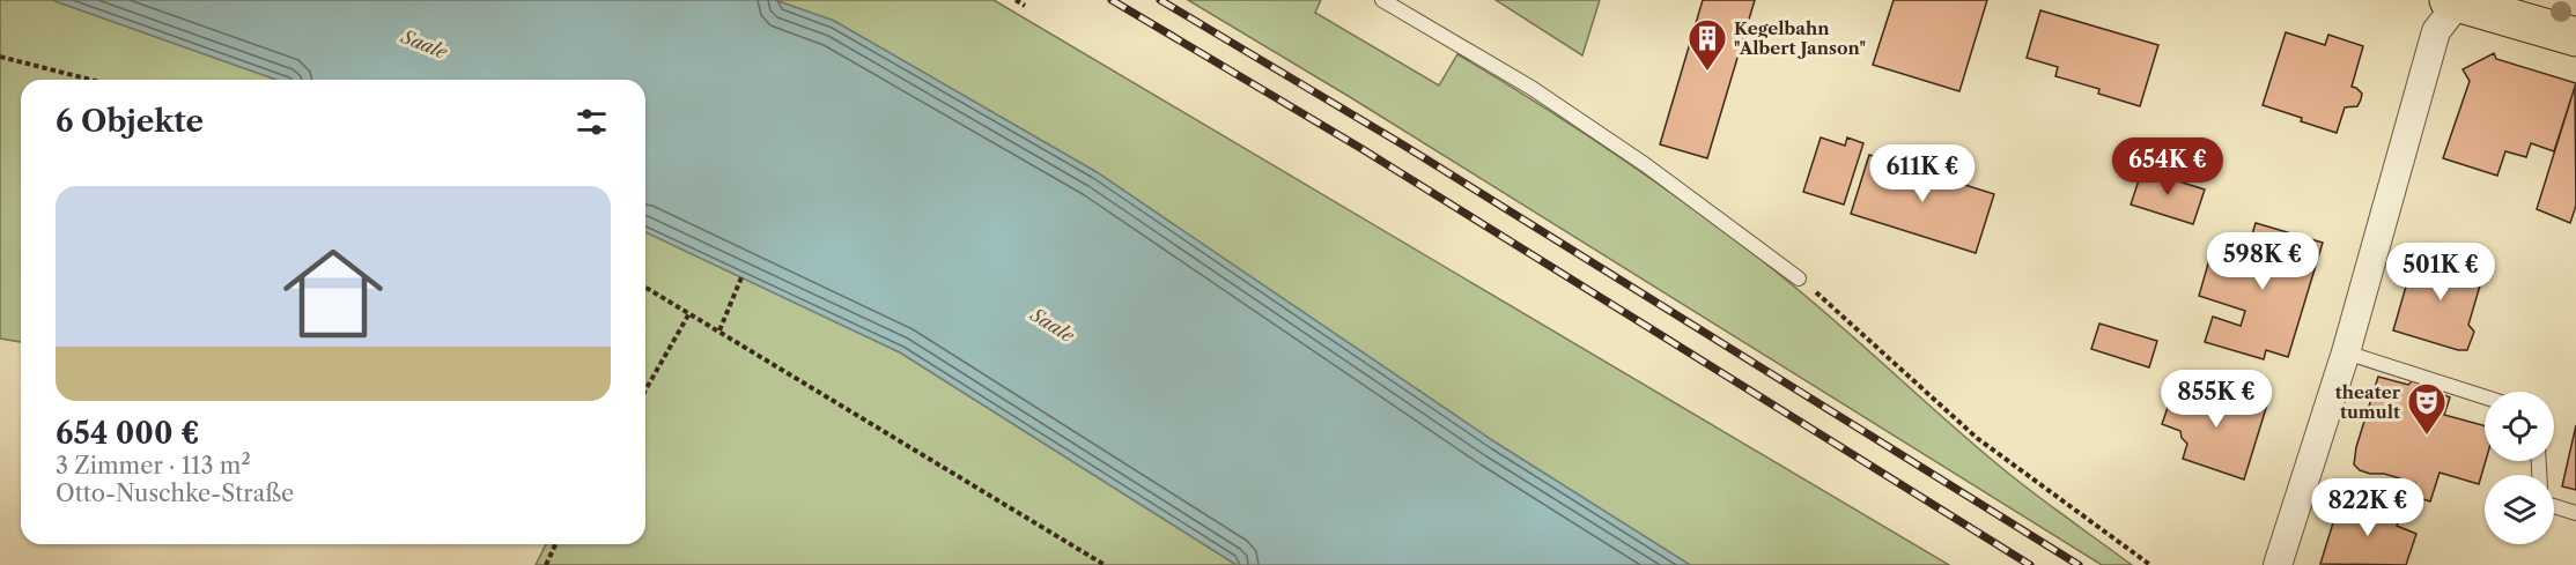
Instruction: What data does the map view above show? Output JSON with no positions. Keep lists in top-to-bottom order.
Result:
{
  "water": ["Saale"],
  "places": {
    "building": ["Kegelbahn \"Albert Janson\""],
    "theatre": ["theater tumult"]
  },
  "page": {
    "heading": "6 Objekte",
    "price": [
      "654K €",
      "611K €",
      "598K €",
      "501K €",
      "855K €",
      "822K €"
    ],
    "list": [
      {
        "name": "654 000 €",
        "note": "3 Zimmer · 113 m² · Otto-Nuschke-Straße"
      }
    ]
  }
}
